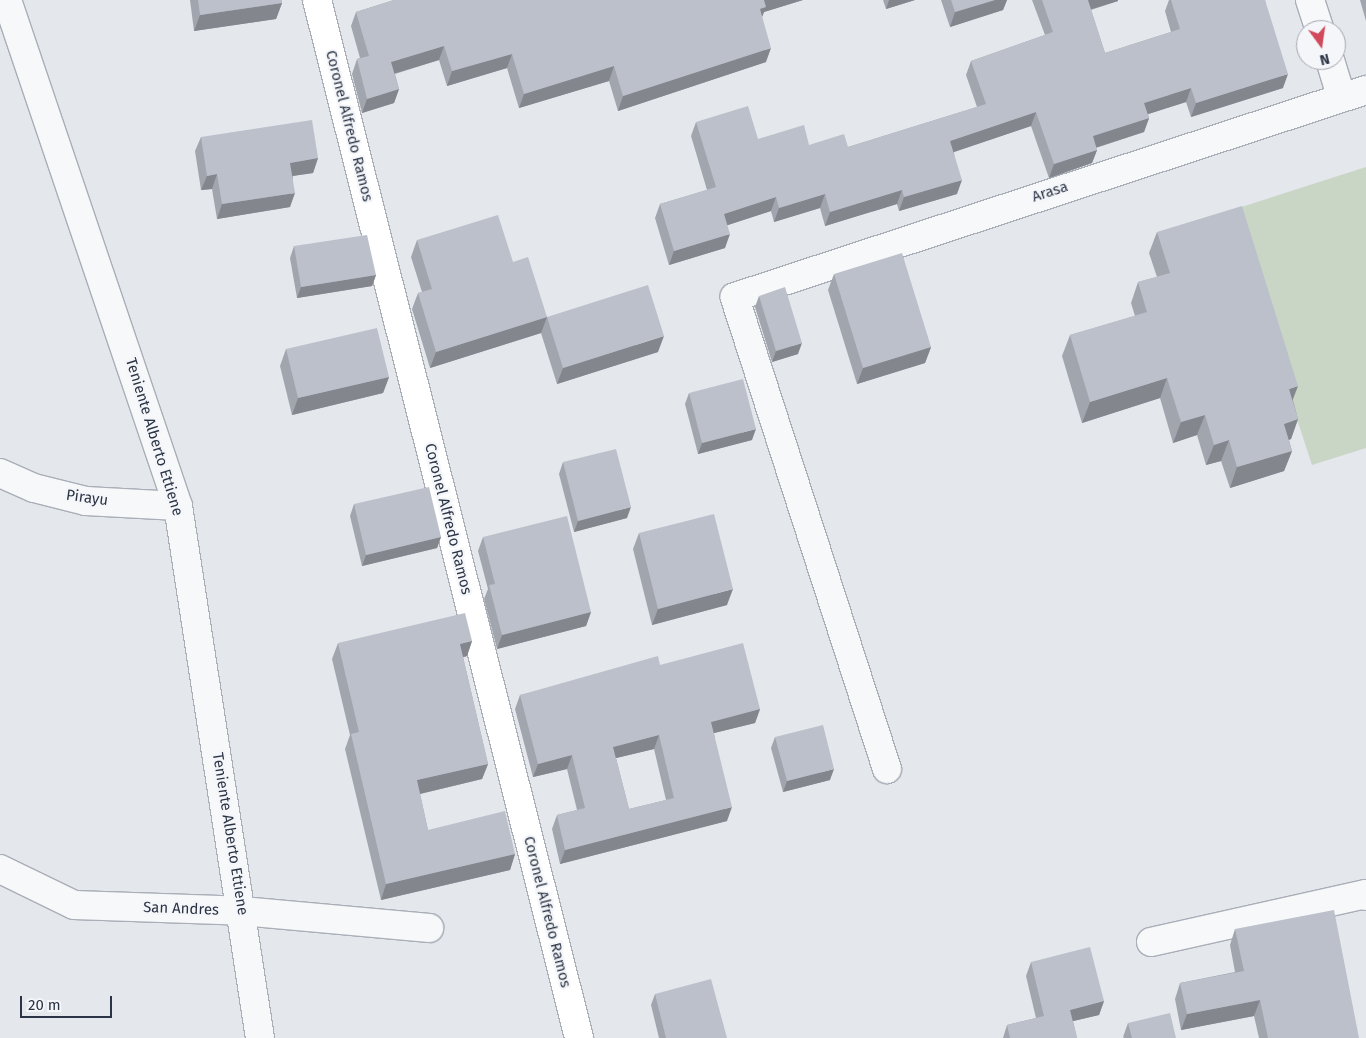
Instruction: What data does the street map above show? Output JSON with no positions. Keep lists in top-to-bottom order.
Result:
{
  "streets": {
    "main road": ["Coronel Alfredo Ramos"],
    "street": [
      "Arasa",
      "Teniente Alberto Ettiene",
      "Pirayu",
      "San Andres"
    ]
  },
  "crossings": [
    ["Teniente Alberto Ettiene", "Pirayu"],
    ["Teniente Alberto Ettiene", "San Andres"]
  ],
  "scale_bar": "20 m",
  "north": "bottom"
}
